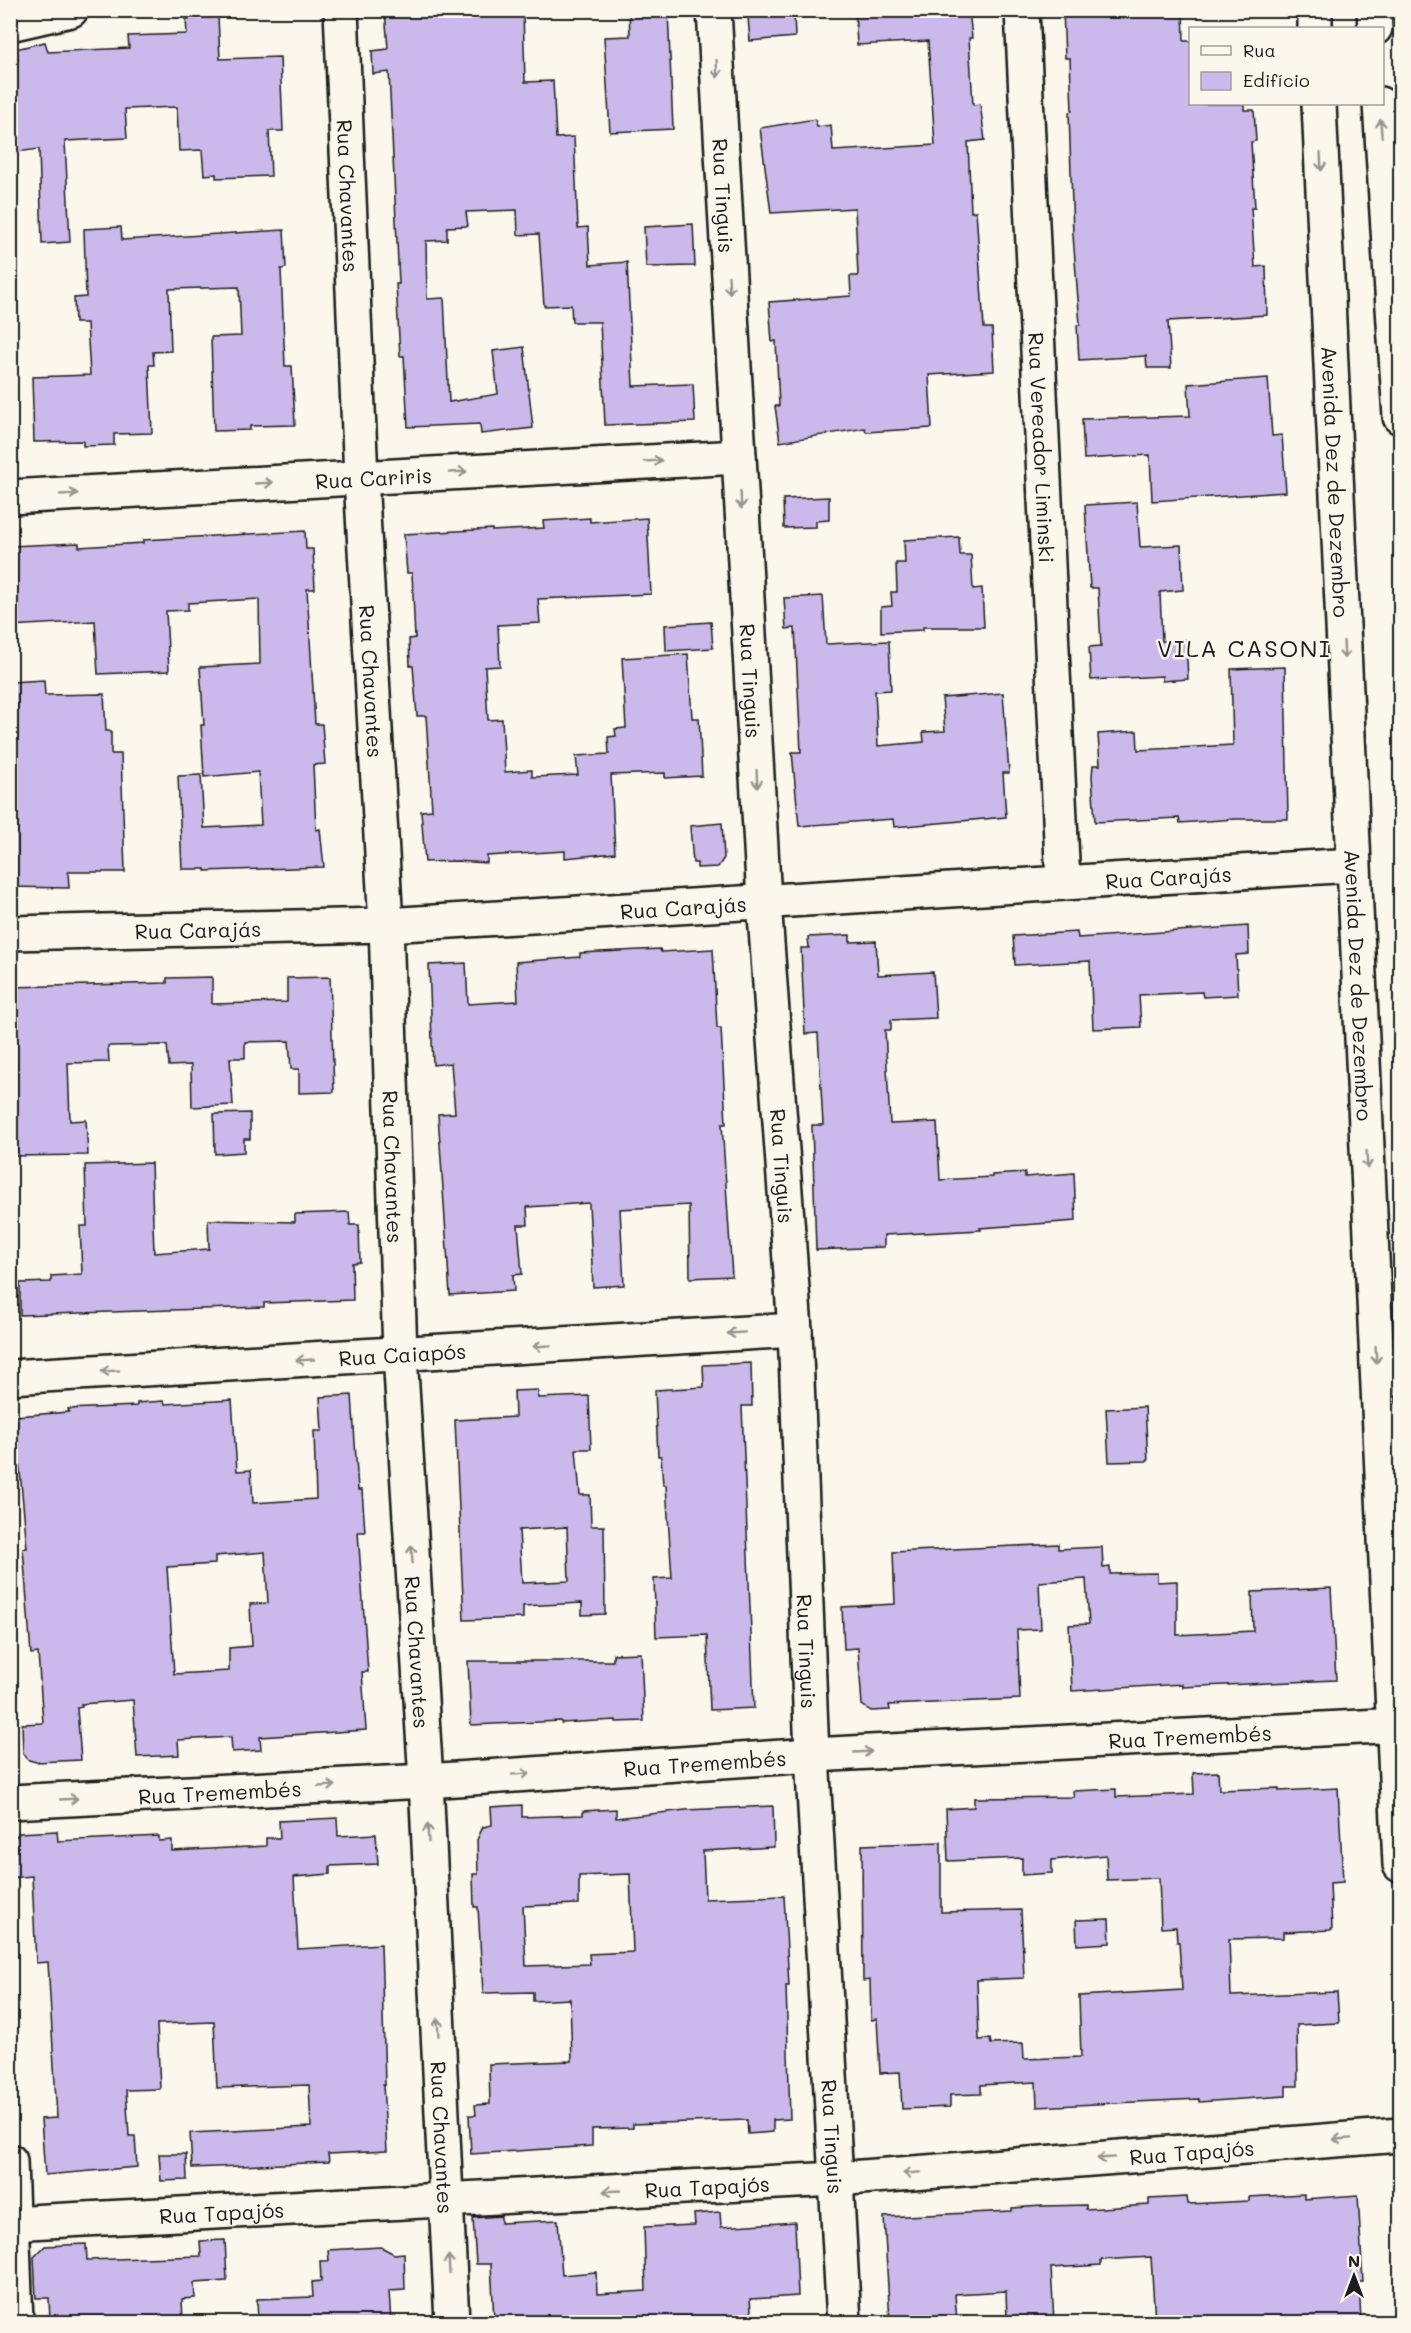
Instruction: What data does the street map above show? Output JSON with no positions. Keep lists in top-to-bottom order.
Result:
{
  "streets": {
    "main road": [
      "Rua Chavantes",
      "Rua Tinguis",
      "Rua Vereador Liminski",
      "Rua Cariris",
      "Avenida Dez de Dezembro",
      "Rua Carajás",
      "Rua Caiapós",
      "Rua Tremembés",
      "Rua Tapajós"
    ]
  },
  "crossings": [
    ["Rua Chavantes", "Rua Cariris"],
    ["Rua Chavantes", "Rua Carajás"],
    ["Rua Chavantes", "Rua Caiapós"],
    ["Rua Chavantes", "Rua Tremembés"],
    ["Rua Chavantes", "Rua Tapajós"],
    ["Rua Tinguis", "Rua Cariris"],
    ["Rua Tinguis", "Rua Carajás"],
    ["Rua Tinguis", "Rua Caiapós"],
    ["Rua Tinguis", "Rua Tremembés"],
    ["Rua Tinguis", "Rua Tapajós"],
    ["Rua Vereador Liminski", "Rua Carajás"],
    ["Avenida Dez de Dezembro", "Rua Carajás"],
    ["Avenida Dez de Dezembro", "Rua Tremembés"]
  ],
  "one_way": [
    "Rua Chavantes",
    "Rua Tinguis",
    "Rua Cariris",
    "Avenida Dez de Dezembro",
    "Rua Caiapós",
    "Rua Tremembés",
    "Rua Tapajós"
  ],
  "districts": ["VILA CASONI"],
  "legend": ["Rua", "Edifício"],
  "north": "top"
}
